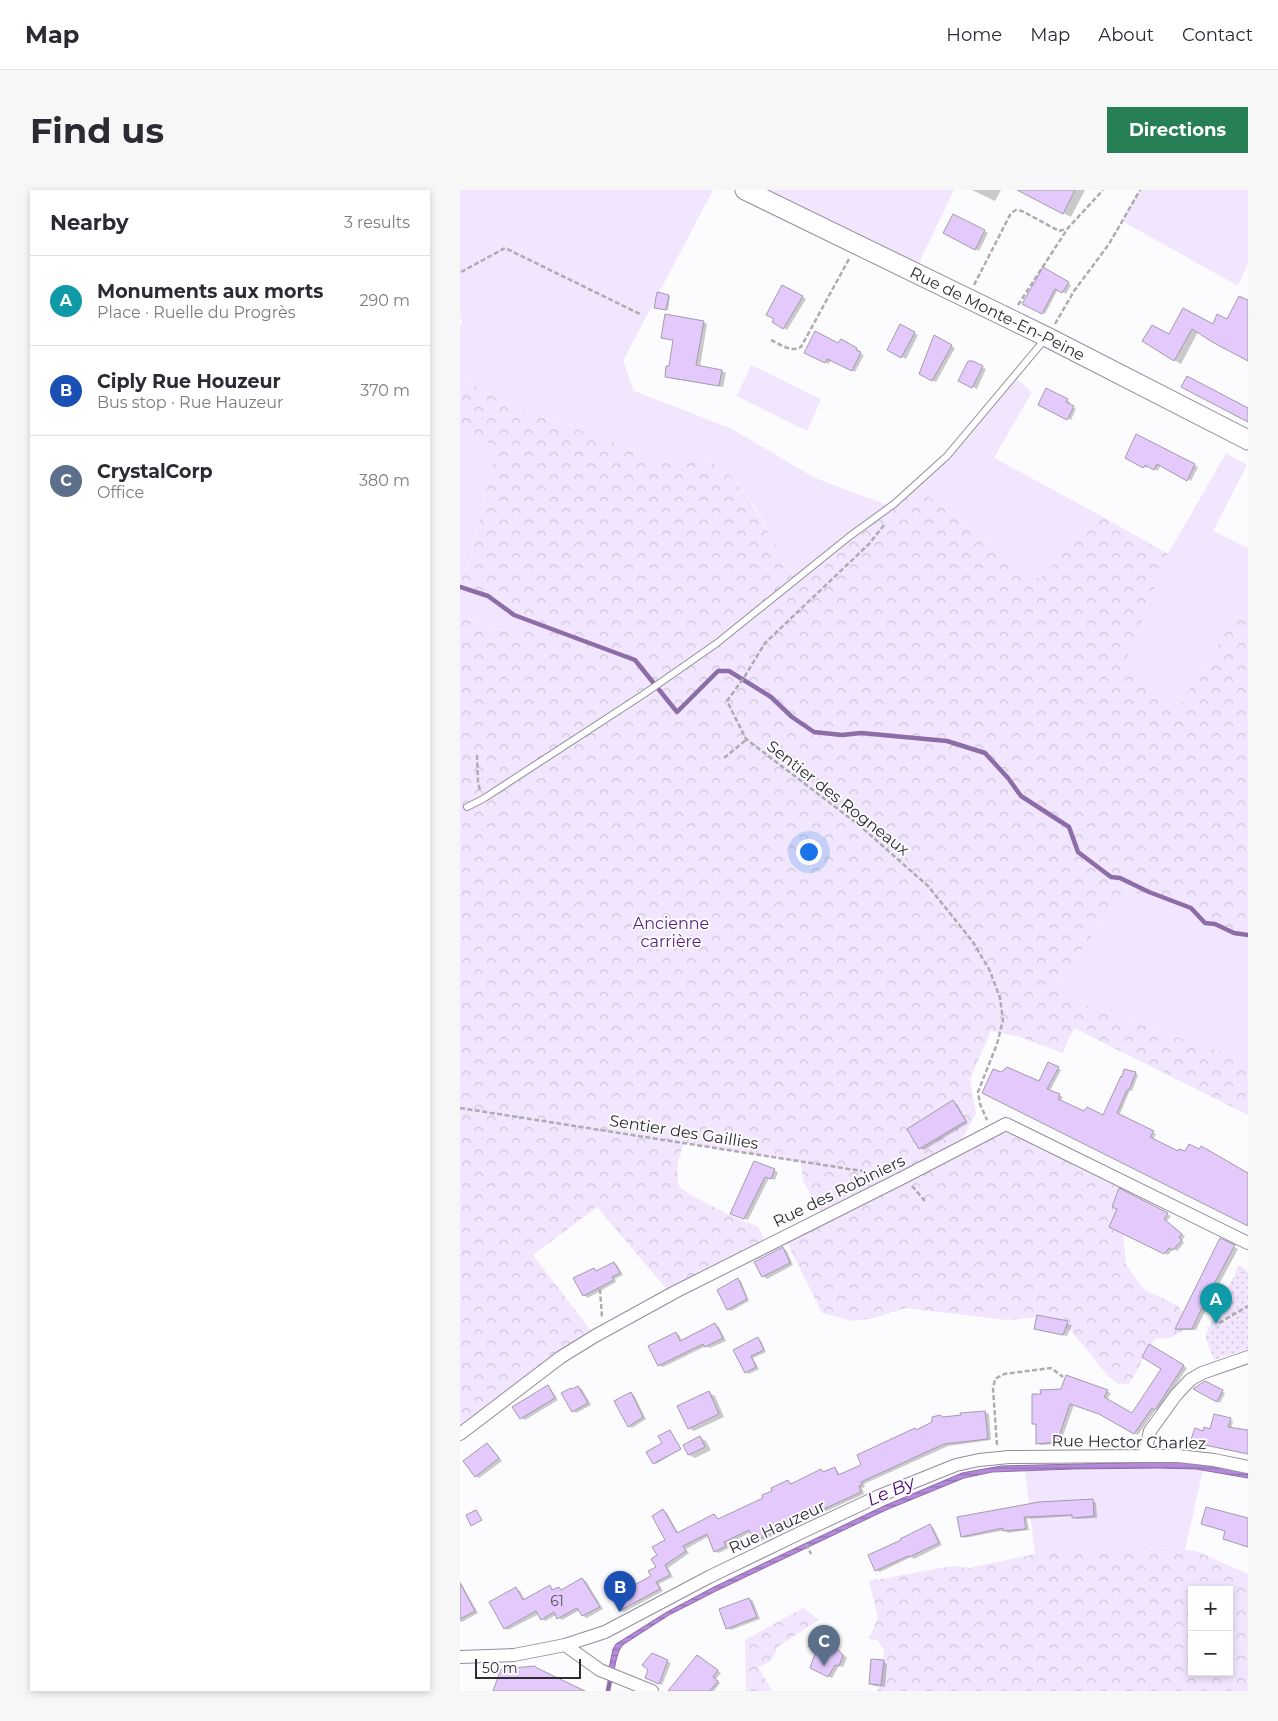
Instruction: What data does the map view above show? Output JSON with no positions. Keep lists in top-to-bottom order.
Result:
{
  "streets": {
    "main road": ["Rue de Monte-En-Peine"],
    "street": ["Rue des Robiniers", "Rue Hector Charlez", "Rue Hauzeur"],
    "path": ["Sentier des Rogneaux", "Sentier des Gaillies"]
  },
  "crossings": [
    ["Sentier des Rogneaux", "Rue des Robiniers"],
    ["Sentier des Gaillies", "Rue des Robiniers"],
    ["Rue Hector Charlez", "Rue Hauzeur"]
  ],
  "water": ["Le By"],
  "parks": ["Ancienne carrière"],
  "house_numbers": ["61"],
  "scale_bar": "50 m",
  "page": {
    "header": "Map",
    "nav": [
      "Home",
      "Map",
      "About",
      "Contact"
    ],
    "buttons": "Directions",
    "title": "Find us",
    "heading": ["Nearby", "3 results"],
    "list": [
      {
        "mark": "A",
        "name": "Monuments aux morts",
        "note": "Place · Ruelle du Progrès",
        "value": "290 m"
      },
      {
        "mark": "B",
        "name": "Ciply Rue Houzeur",
        "note": "Bus stop · Rue Hauzeur",
        "value": "370 m"
      },
      {
        "mark": "C",
        "name": "CrystalCorp",
        "note": "Office",
        "value": "380 m"
      }
    ],
    "pins": ["A", "B", "C"],
    "map_buttons": ["+", "−"],
    "scale": "50 m"
  }
}
